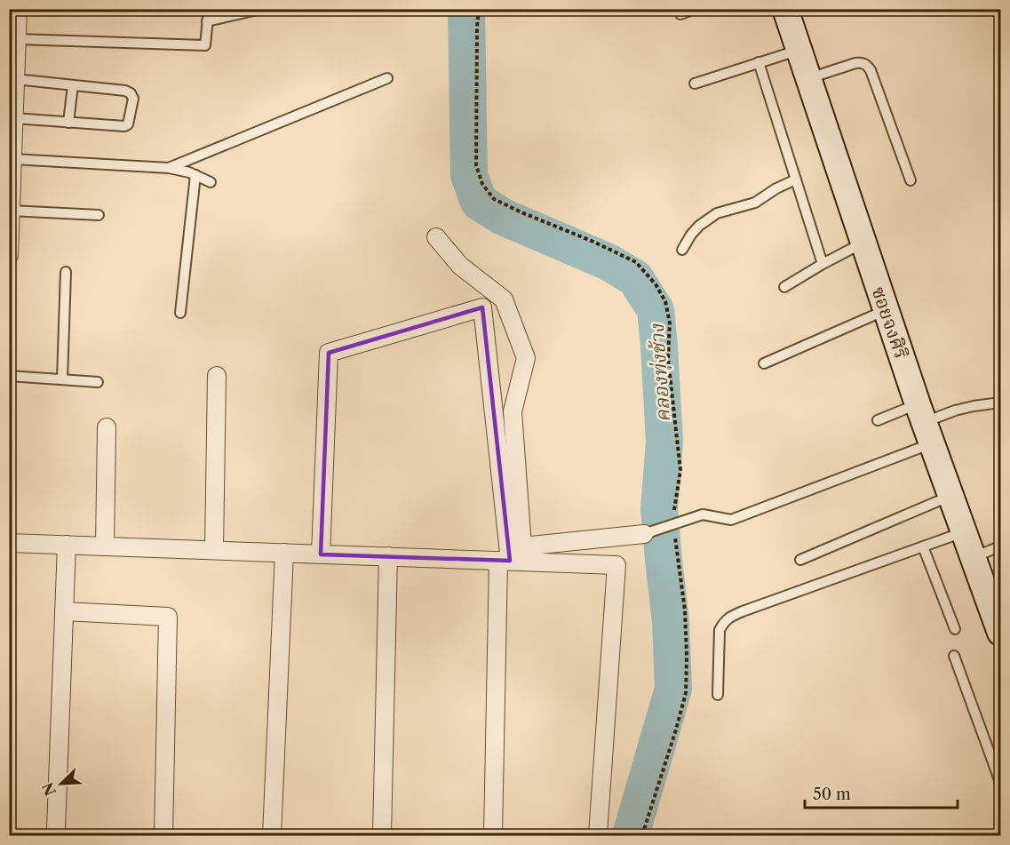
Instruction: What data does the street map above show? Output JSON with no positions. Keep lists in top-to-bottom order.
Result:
{
  "streets": {
    "street": ["ซอยจงศิริ"]
  },
  "water": ["คลองทุ่งช้าง"],
  "scale_bar": "50 m",
  "north": "bottom left"
}
